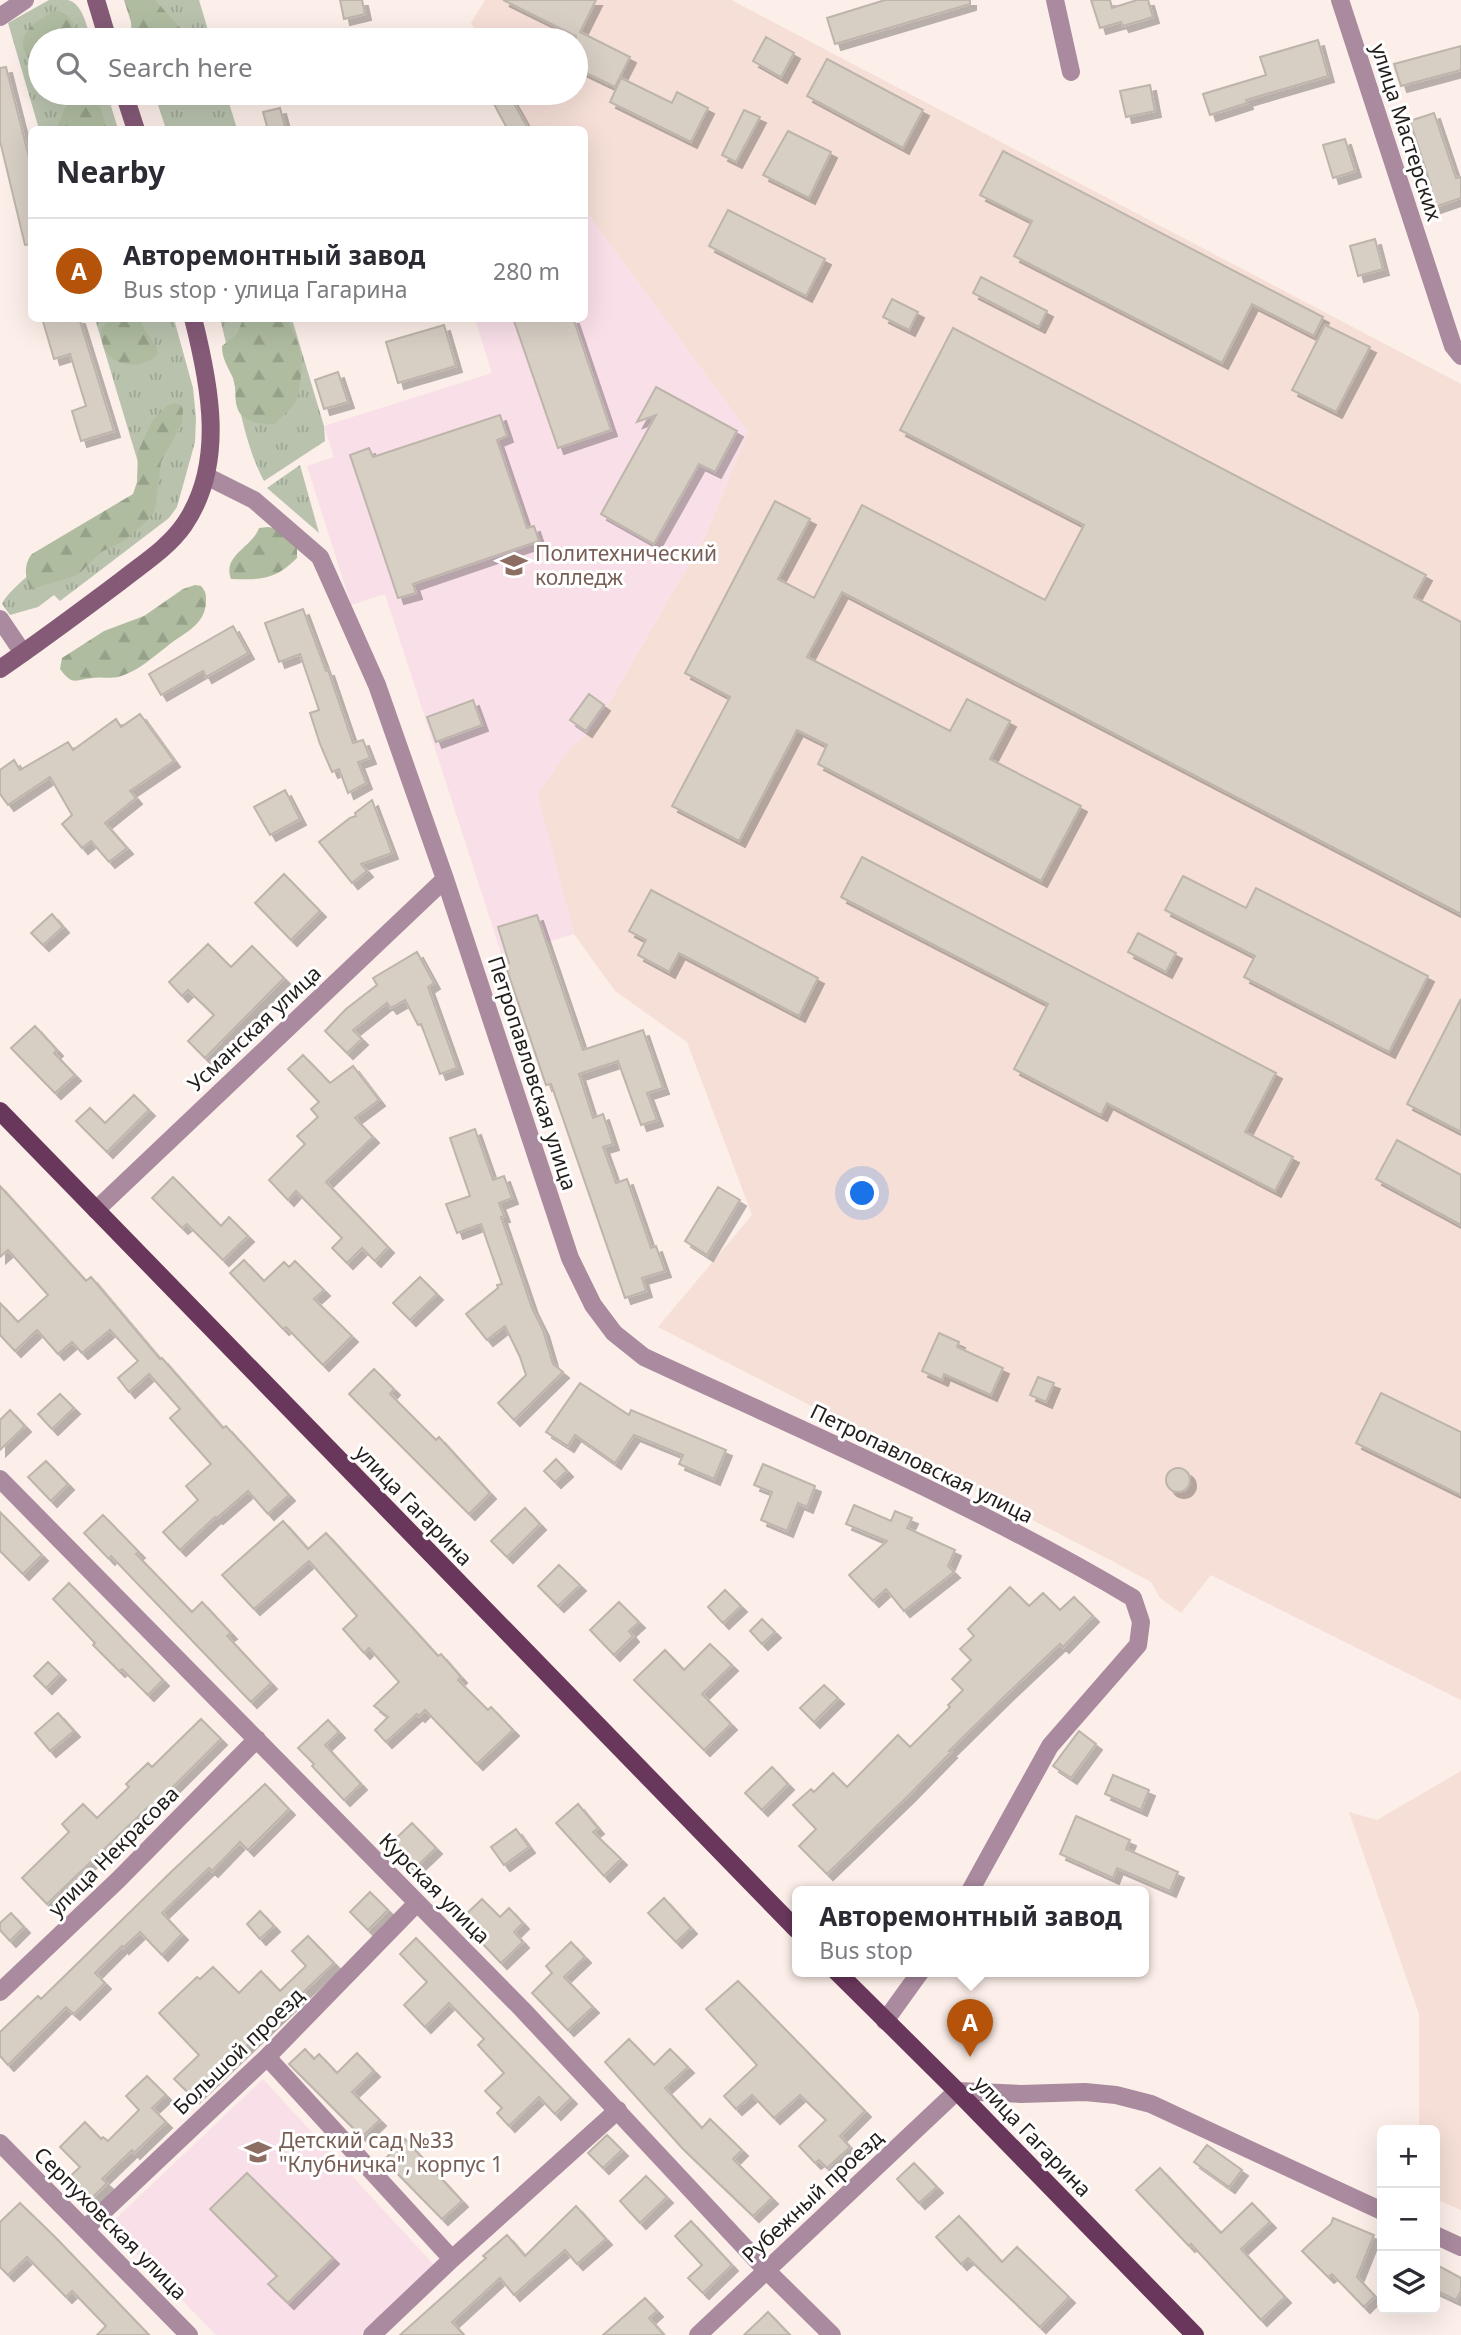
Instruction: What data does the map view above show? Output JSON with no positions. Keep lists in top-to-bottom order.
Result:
{
  "streets": {
    "main road": ["улица Гагарина"],
    "street": [
      "улица Мастерских",
      "Усманская улица",
      "Петропавловская улица",
      "улица Некрасова",
      "Курская улица",
      "Большой проезд",
      "Рубежный проезд",
      "Серпуховская улица"
    ]
  },
  "crossings": [
    ["Усманская улица", "Петропавловская улица"],
    ["Усманская улица", "улица Гагарина"],
    ["улица Гагарина", "Рубежный проезд"],
    ["улица Некрасова", "Курская улица"],
    ["Курская улица", "Большой проезд"],
    ["Курская улица", "Рубежный проезд"],
    ["Большой проезд", "Серпуховская улица"]
  ],
  "places": {
    "school or university": ["Политехнический колледж", "Детский сад №33 \"Клубничка\", корпус 1"]
  },
  "page": {
    "search": "Search here",
    "heading": "Nearby",
    "list": [
      {
        "mark": "A",
        "name": "Авторемонтный завод",
        "note": "Bus stop · улица Гагарина",
        "value": "280 m"
      }
    ],
    "popup": ["Авторемонтный завод", "Bus stop"],
    "pins": "A",
    "map_buttons": ["+", "−"]
  }
}
